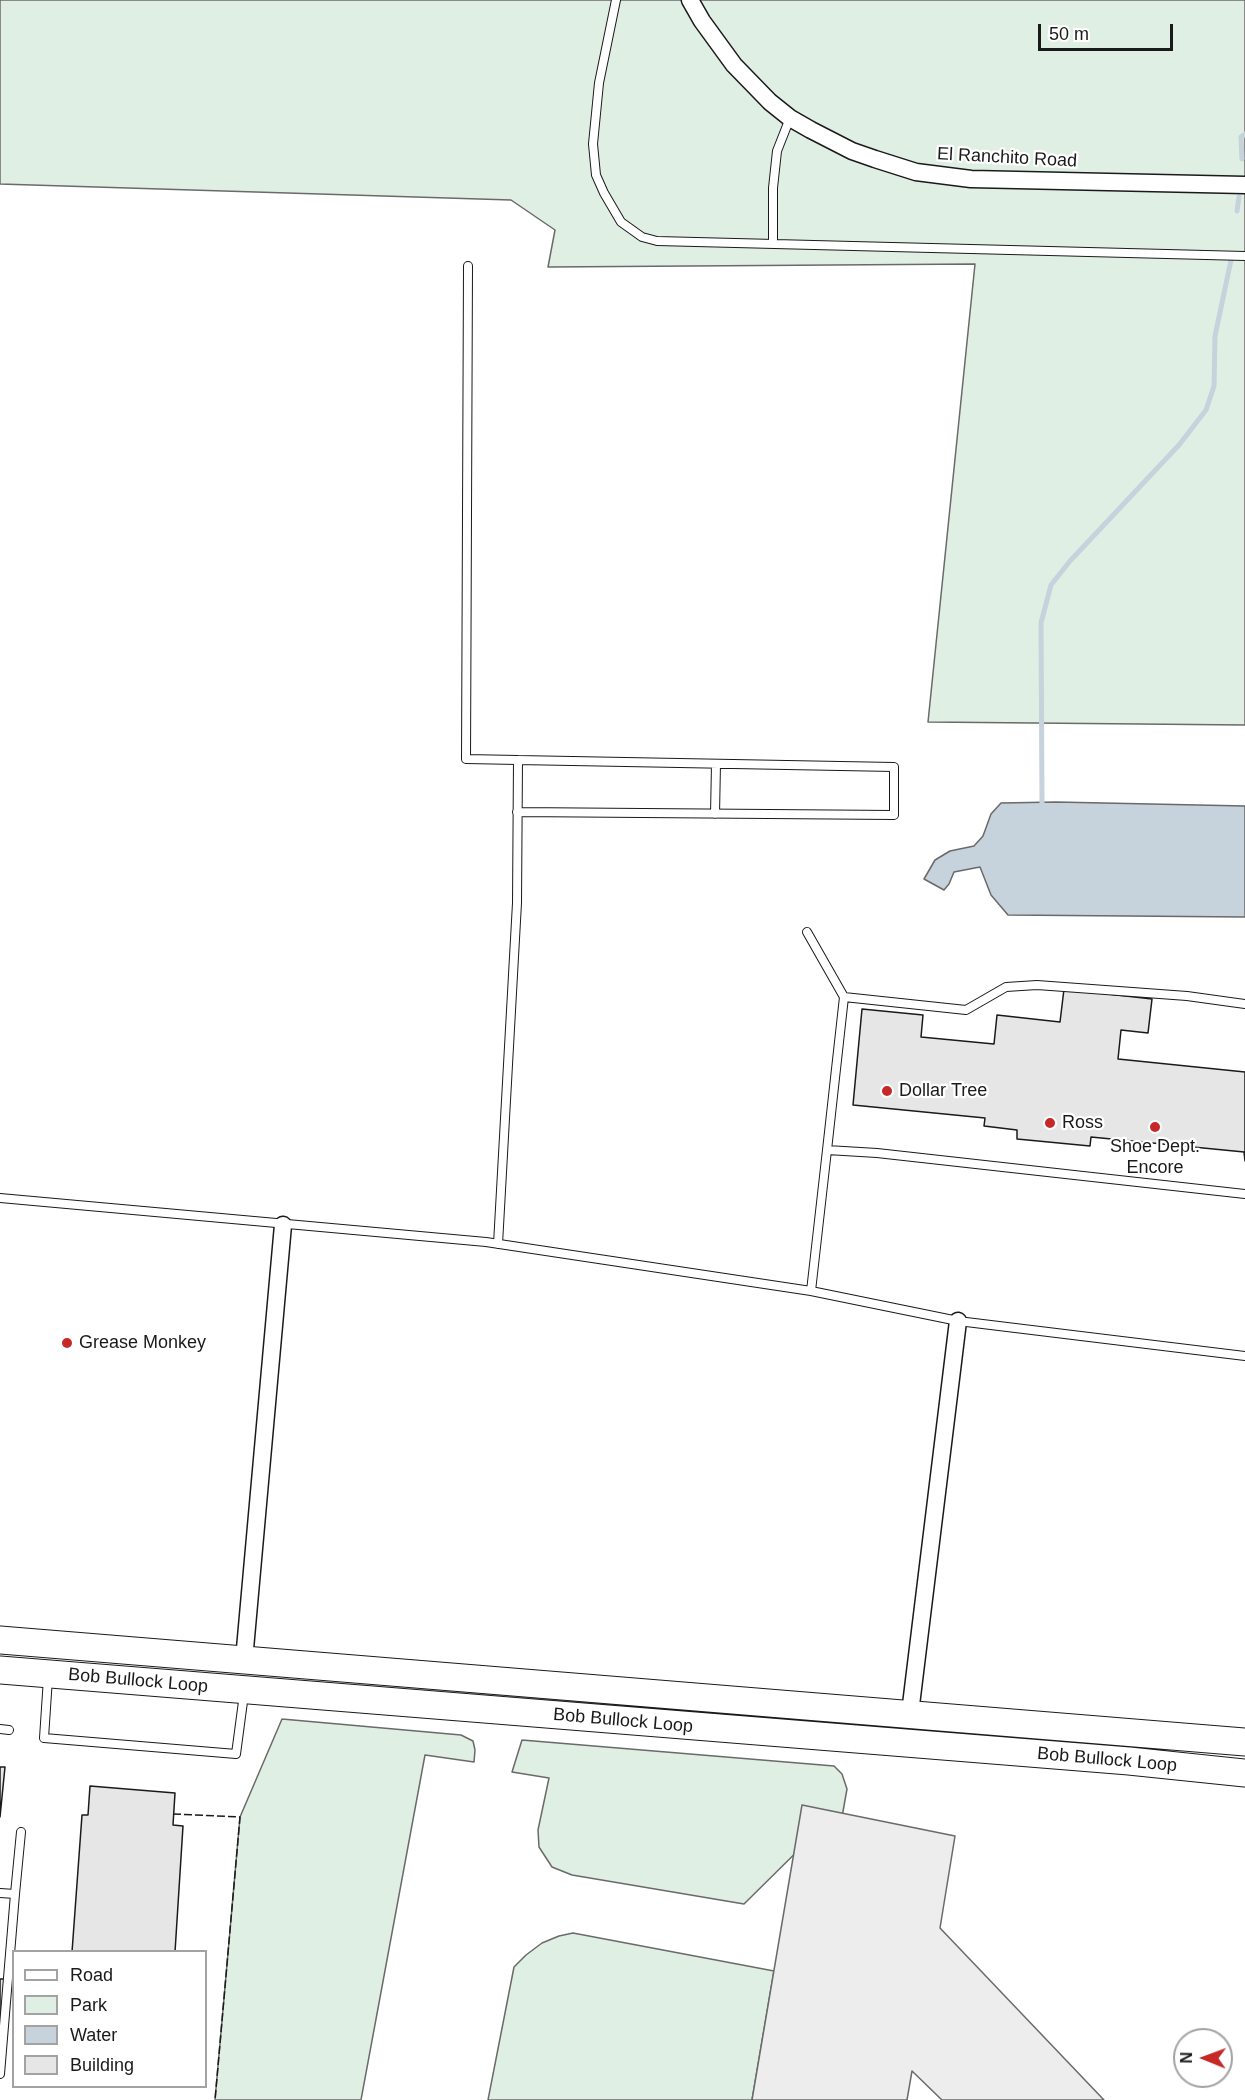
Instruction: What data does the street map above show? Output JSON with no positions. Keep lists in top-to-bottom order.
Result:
{
  "streets": {
    "highway": ["Bob Bullock Loop"],
    "street": ["El Ranchito Road"]
  },
  "places": [
    "Dollar Tree",
    "Ross",
    "Shoe Dept. Encore",
    "Grease Monkey"
  ],
  "legend": [
    "Road",
    "Park",
    "Water",
    "Building"
  ],
  "scale_bar": "50 m",
  "north": "left"
}
